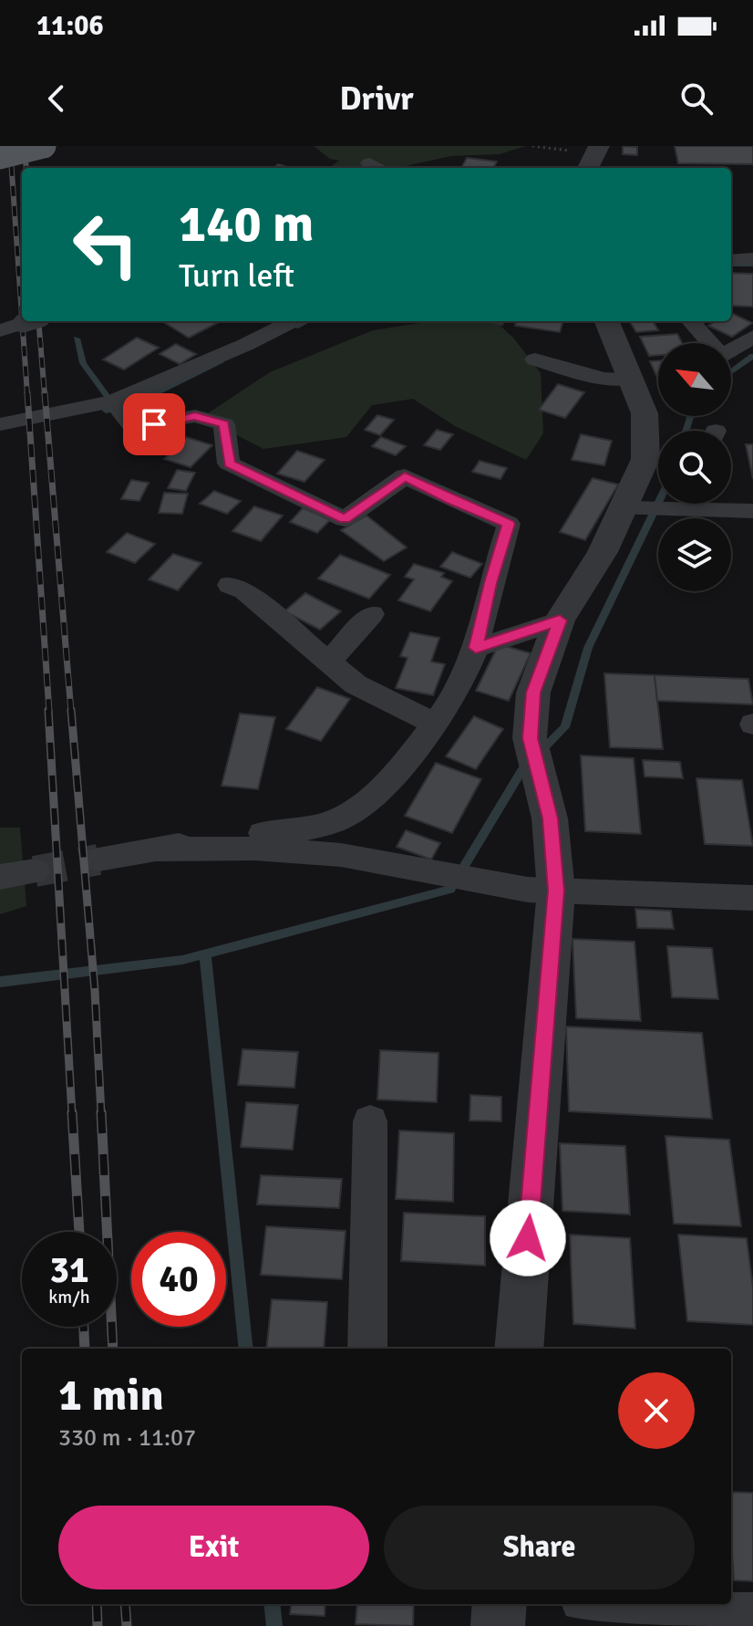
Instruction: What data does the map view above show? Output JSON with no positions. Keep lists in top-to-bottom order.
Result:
{
  "north": "top left",
  "page": {
    "status": "11:06",
    "header": "Drivr",
    "turn": ["140 m", "Turn left"],
    "speed": "31 km/h",
    "limit": "40",
    "heading": ["1 min", "330 m · 11:07"],
    "buttons": ["Exit", "Share"]
  }
}
